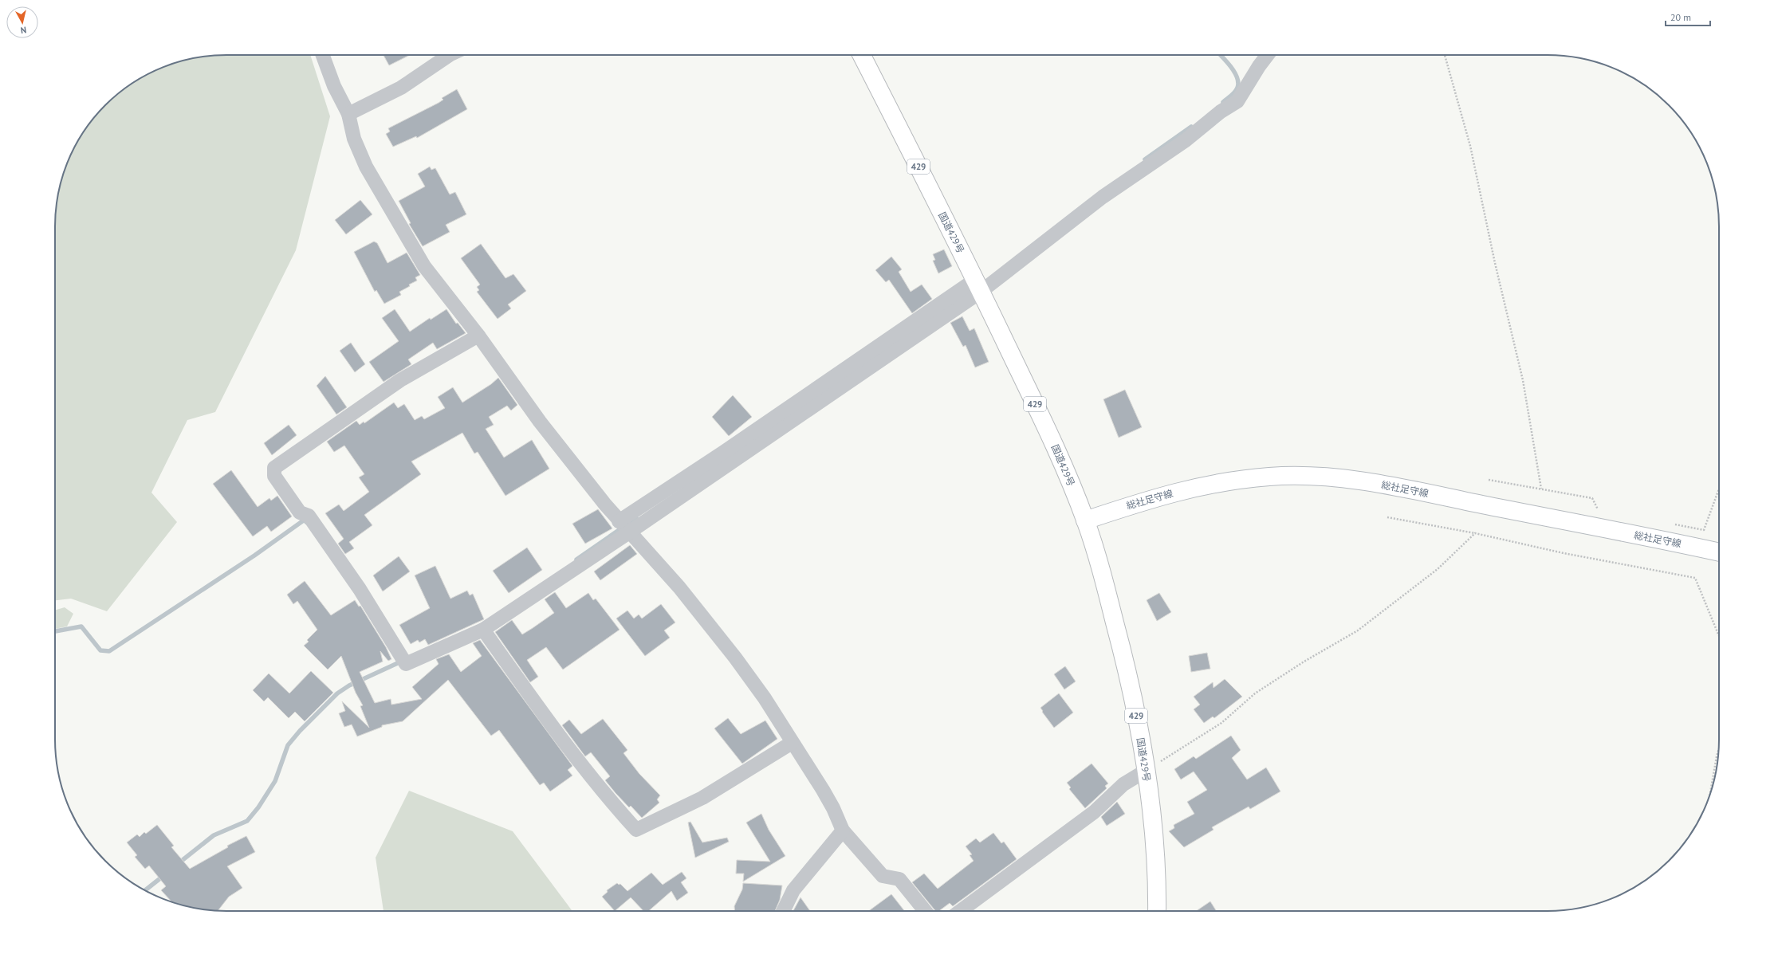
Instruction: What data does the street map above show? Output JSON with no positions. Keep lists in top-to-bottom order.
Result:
{
  "streets": {
    "main road": ["429", "国道429号", "総社足守線"]
  },
  "crossings": [
    ["国道429号", "総社足守線"]
  ],
  "scale_bar": "20 m",
  "north": "bottom"
}
